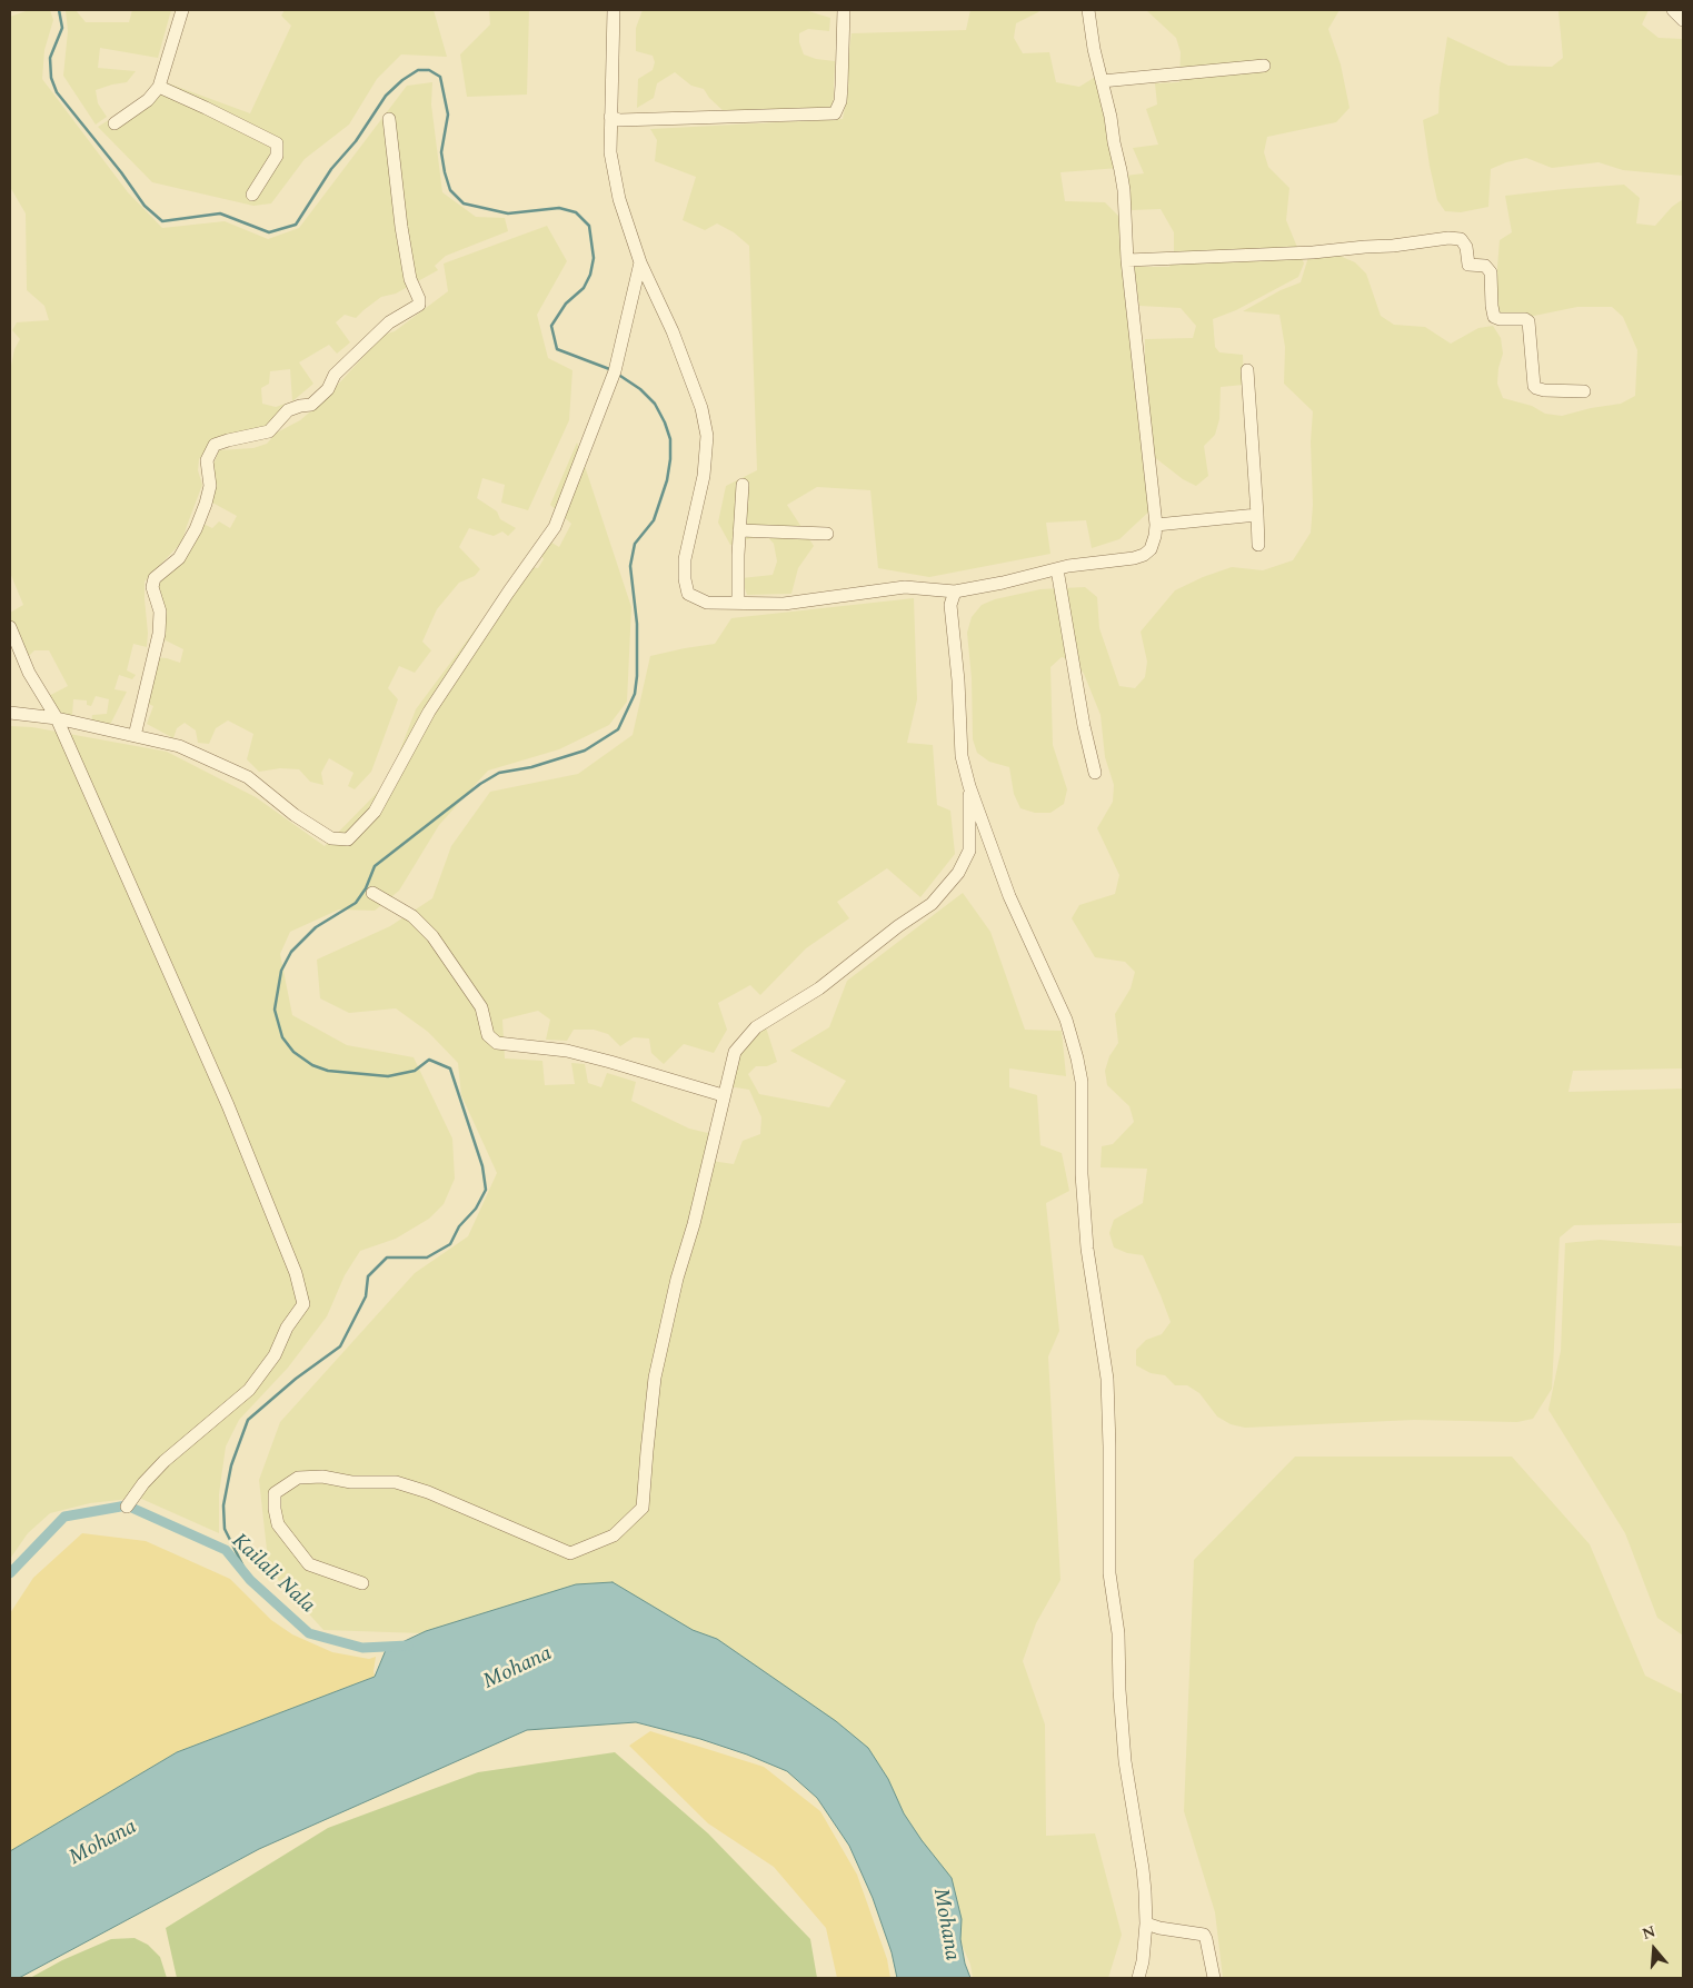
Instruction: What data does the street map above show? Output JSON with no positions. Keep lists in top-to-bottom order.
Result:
{
  "water": ["Kailali Nala", "Mohana"],
  "north": "top"
}
